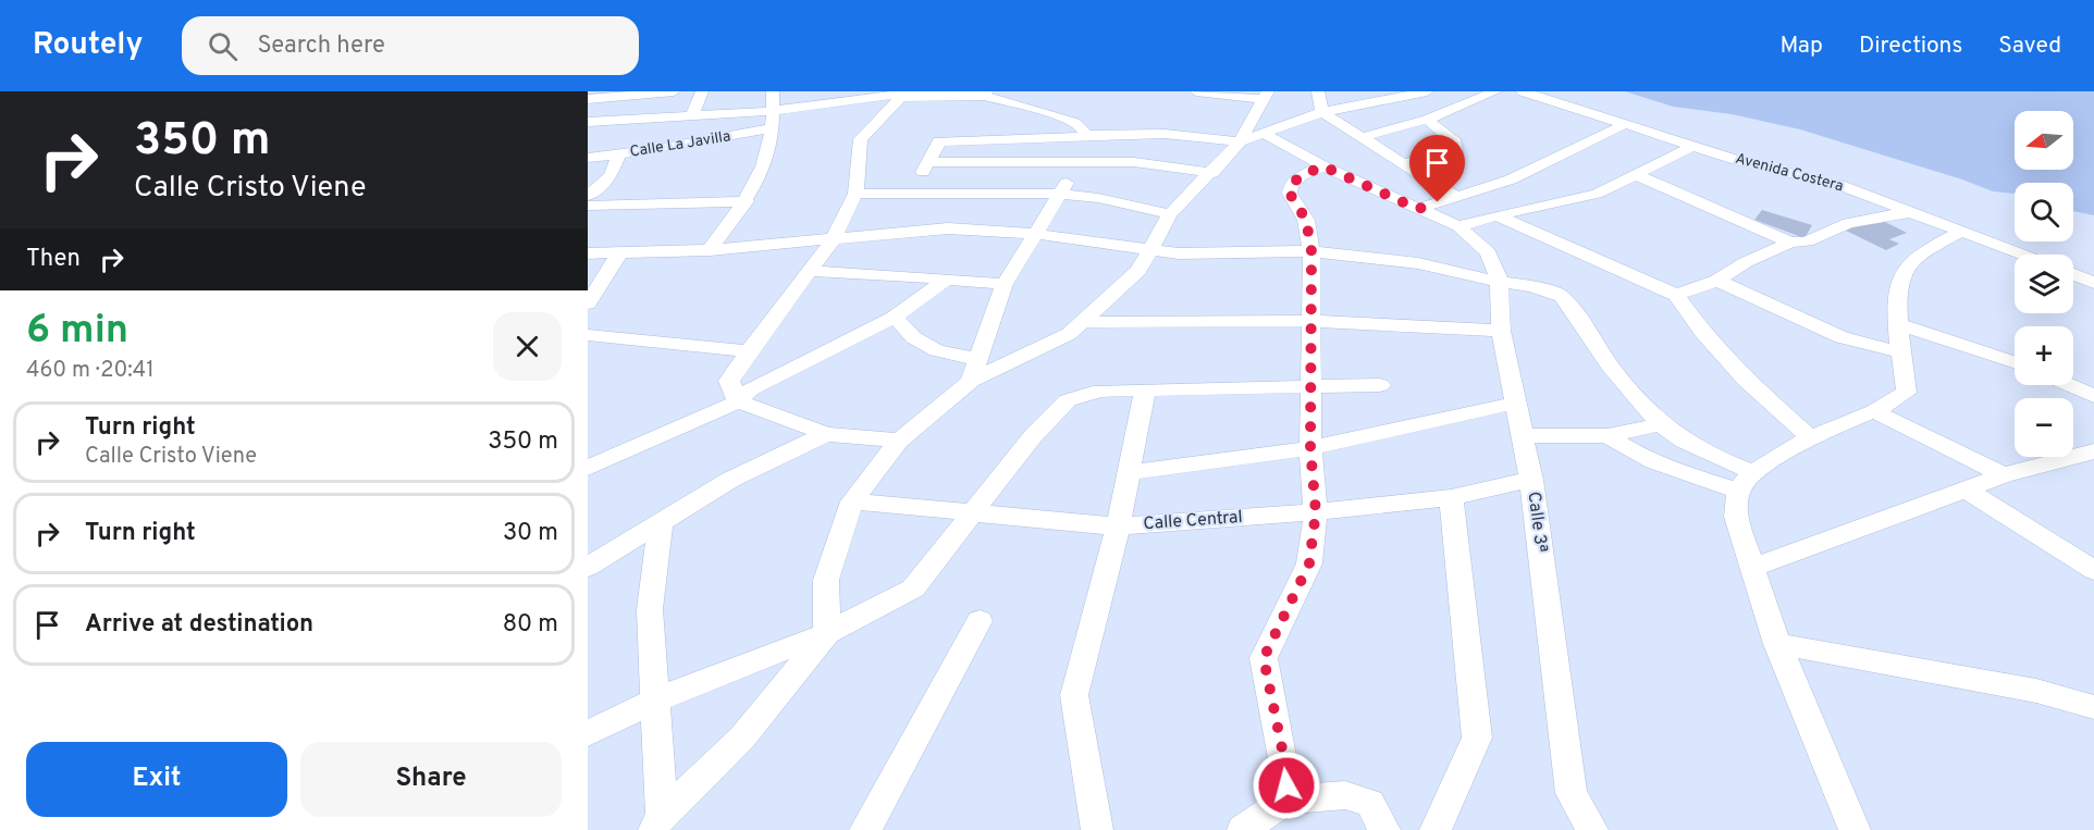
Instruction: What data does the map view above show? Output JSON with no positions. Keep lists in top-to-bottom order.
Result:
{
  "streets": {
    "street": [
      "Calle La Javilla",
      "Avenida Costera",
      "Calle Central",
      "Calle 3ª"
    ]
  },
  "crossings": [
    ["Calle Central", "Calle 3ª"]
  ],
  "north": "left",
  "page": {
    "header": "Routely",
    "search": "Search here",
    "nav": ["Map", "Directions", "Saved"],
    "turn": ["350 m", "Calle Cristo Viene"],
    "map_buttons": ["+", "−"],
    "then": "Then",
    "heading": ["6 min", "460 m · 20:41"],
    "list": [
      {
        "name": "Turn right",
        "note": "Calle Cristo Viene",
        "value": "350 m"
      },
      {
        "name": "Turn right",
        "value": "30 m"
      },
      {
        "name": "Arrive at destination",
        "value": "80 m"
      }
    ],
    "buttons": ["Exit", "Share"]
  }
}
